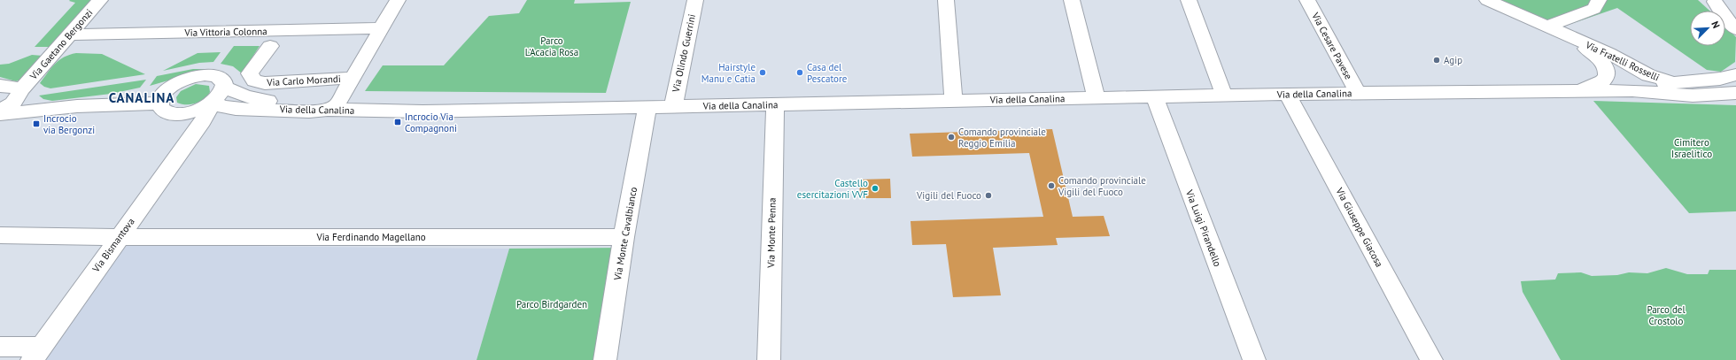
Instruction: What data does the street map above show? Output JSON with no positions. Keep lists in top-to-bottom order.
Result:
{
  "streets": {
    "street": [
      "Via Vittoria Colonna",
      "Via Gaetano Bergonzi",
      "Via Cesare Pavese",
      "Via Olindo Guerrini",
      "Via Fratelli Rosselli",
      "Via Carlo Morandi",
      "Via della Canalina",
      "Via Giuseppe Giacosa",
      "Via Luigi Pirandello",
      "Via Monte Penna",
      "Via Monte Cavalbianco",
      "Via Ferdinando Magellano",
      "Via Bismantova"
    ]
  },
  "crossings": [
    ["Via Vittoria Colonna", "Via Gaetano Bergonzi"],
    ["Via Gaetano Bergonzi", "Via della Canalina"],
    ["Via Cesare Pavese", "Via della Canalina"],
    ["Via Olindo Guerrini", "Via della Canalina"],
    ["Via Fratelli Rosselli", "Via della Canalina"],
    ["Via della Canalina", "Via Giuseppe Giacosa"],
    ["Via della Canalina", "Via Luigi Pirandello"],
    ["Via della Canalina", "Via Monte Penna"],
    ["Via della Canalina", "Via Monte Cavalbianco"],
    ["Via della Canalina", "Via Bismantova"],
    ["Via Monte Cavalbianco", "Via Ferdinando Magellano"],
    ["Via Ferdinando Magellano", "Via Bismantova"]
  ],
  "districts": ["CANALINA"],
  "parks": [
    "Parco L'Acacia Rosa",
    "Cimitero Israelitico",
    "Parco Birdgarden",
    "Parco del Crostolo"
  ],
  "places": {
    "other": [
      "Agip",
      "Hairstyle Manu e Catia",
      "Casa del Pescatore",
      "Comando provinciale Reggio Emilia",
      "Comando provinciale Vigili del Fuoco",
      "Castello esercitazioni VVF",
      "Vigili del Fuoco"
    ],
    "transit": ["Incrocio Via Compagnoni", "Incrocio via Bergonzi"]
  },
  "north": "top right"
}
